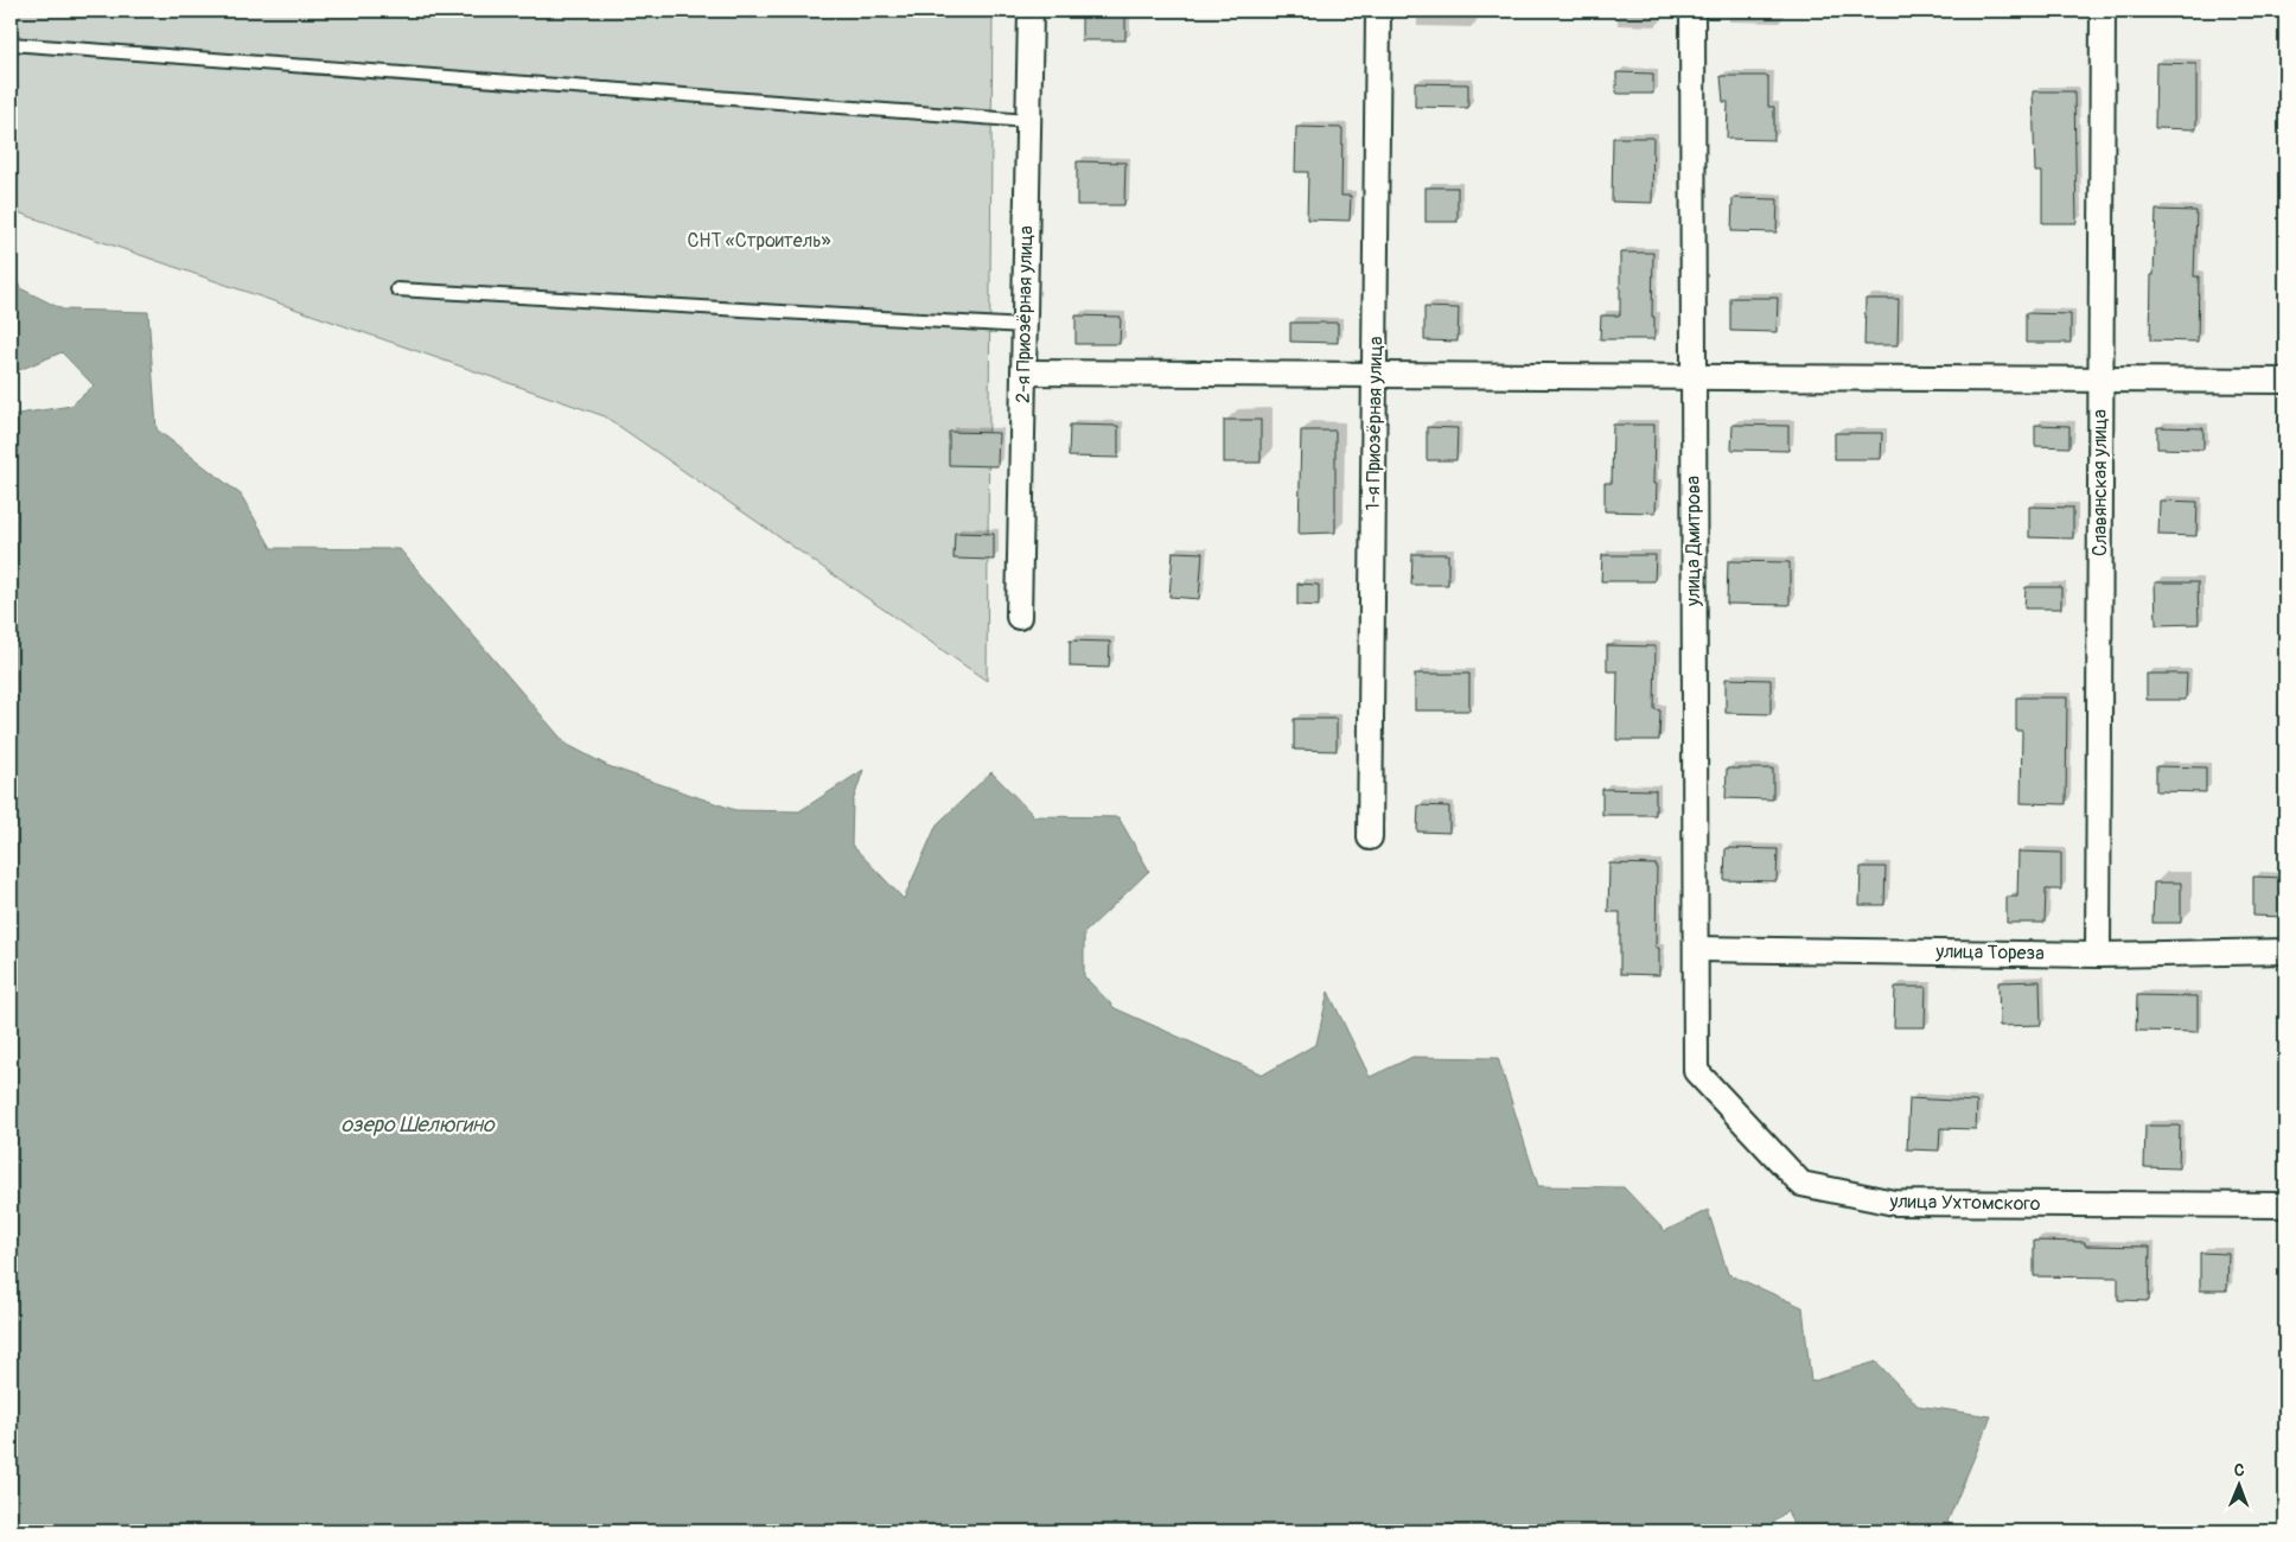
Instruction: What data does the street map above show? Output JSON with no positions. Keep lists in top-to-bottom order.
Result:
{
  "streets": {
    "street": [
      "2-я Приозёрная улица",
      "1-я Приозёрная улица",
      "Славянская улица",
      "улица Дмитрова",
      "улица Тореза",
      "улица Ухтомского"
    ]
  },
  "crossings": [
    ["Славянская улица", "улица Тореза"],
    ["улица Дмитрова", "улица Тореза"],
    ["улица Дмитрова", "улица Ухтомского"]
  ],
  "water": ["озеро Шелюгино"],
  "parks": ["СНТ «Строитель»"],
  "north": "top"
}
